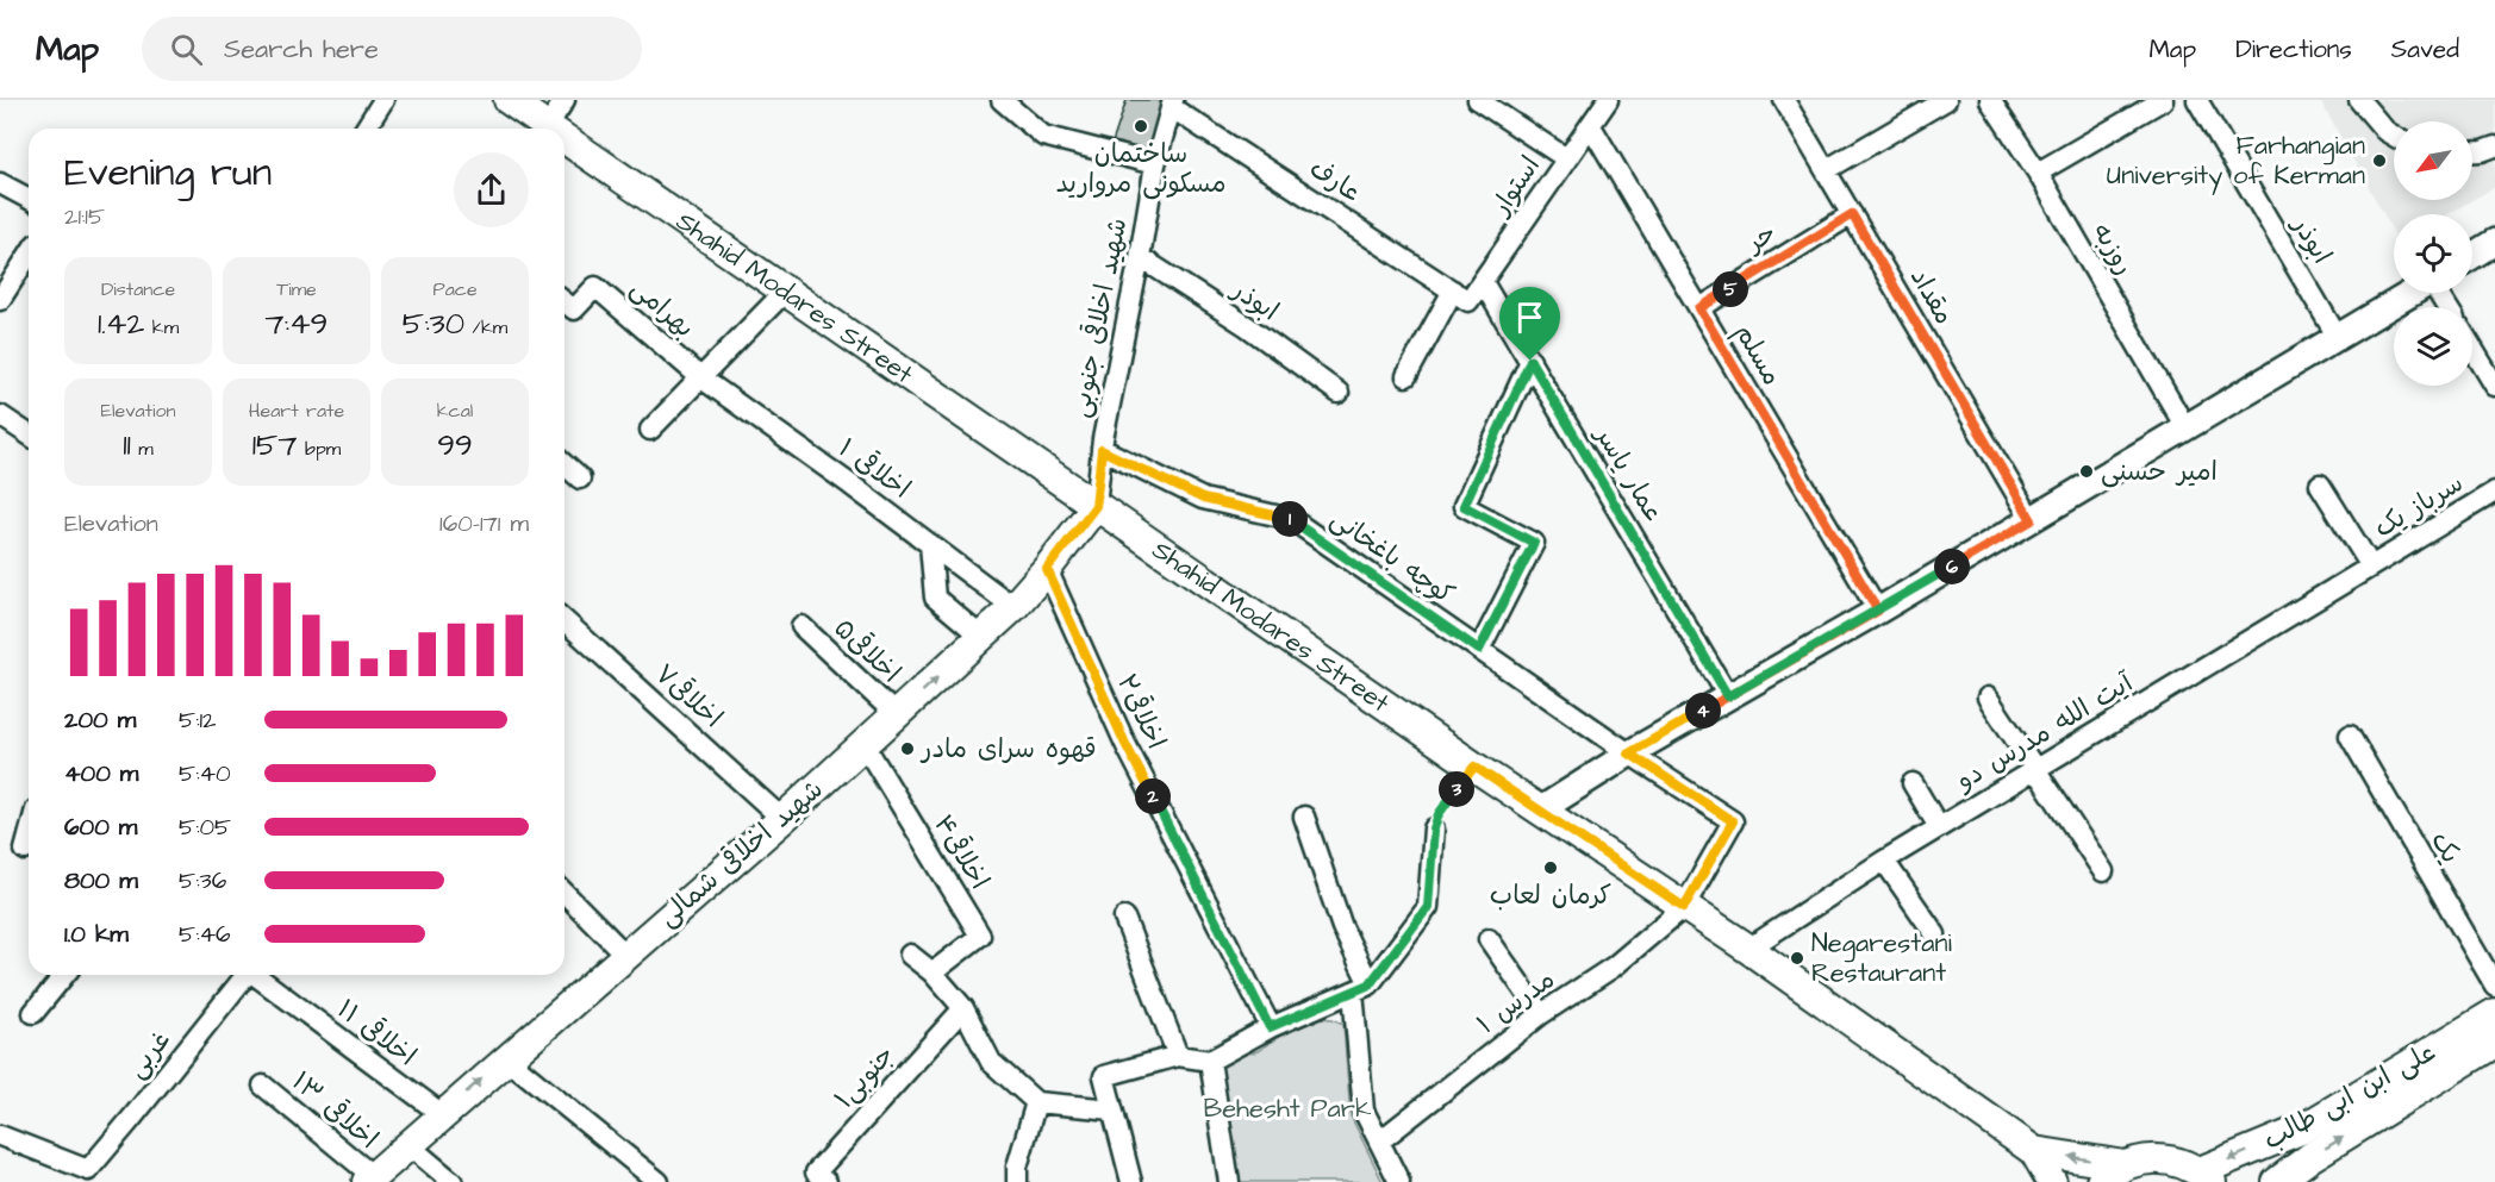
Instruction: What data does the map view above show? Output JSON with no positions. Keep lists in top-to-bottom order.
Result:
{
  "streets": {
    "main road": ["Shahid Modares Street", "شهید اخلاقی شمالی", "علی ابن ابی طالب"],
    "street": [
      "عارف",
      "استوار",
      "حر",
      "ابوذر",
      "روزبه",
      "مقداد",
      "بهرامی",
      "شهید اخلاقی جنوبی",
      "مسلم",
      "اخلاقی ۱",
      "عمار یاسر",
      "سرباز یک",
      "کوچه باغخانی",
      "اخلاقی۵",
      "اخلاقی۷",
      "اخلاقی۲",
      "آیت الله مدرس دو",
      "یک",
      "اخلاقی۴",
      "مدرس ۱",
      "اخلاقی ۱۱",
      "غربی",
      "جنوبی۱",
      "اخلاقی ۱۳"
    ]
  },
  "crossings": [
    ["عارف", "استوار"],
    ["عارف", "شهید اخلاقی جنوبی"],
    ["استوار", "مسلم"],
    ["استوار", "عمار یاسر"],
    ["حر", "مقداد"],
    ["حر", "مسلم"],
    ["ابوذر", "شهید اخلاقی جنوبی"],
    ["Shahid Modares Street", "شهید اخلاقی جنوبی"],
    ["Shahid Modares Street", "کوچه باغخانی"],
    ["Shahid Modares Street", "آیت الله مدرس دو"],
    ["Shahid Modares Street", "شهید اخلاقی شمالی"],
    ["Shahid Modares Street", "مدرس ۱"],
    ["بهرامی", "اخلاقی ۱"],
    ["شهید اخلاقی جنوبی", "کوچه باغخانی"],
    ["شهید اخلاقی جنوبی", "شهید اخلاقی شمالی"],
    ["اخلاقی ۱", "شهید اخلاقی شمالی"],
    ["سرباز یک", "آیت الله مدرس دو"],
    ["کوچه باغخانی", "مدرس ۱"],
    ["اخلاقی۵", "شهید اخلاقی شمالی"],
    ["اخلاقی۷", "شهید اخلاقی شمالی"],
    ["اخلاقی۲", "شهید اخلاقی شمالی"],
    ["اخلاقی۴", "شهید اخلاقی شمالی"],
    ["شهید اخلاقی شمالی", "اخلاقی ۱۱"],
    ["شهید اخلاقی شمالی", "اخلاقی ۱۳"]
  ],
  "parks": ["Behesht Park"],
  "places": [
    "ساختمان مسکونی مروارید",
    "Farhangian University of Kerman",
    "امیر حسنی",
    "قهوه سرای مادر",
    "کرمان لعاب",
    "Negarestani Restaurant"
  ],
  "north": "bottom left",
  "page": {
    "header": "Map",
    "search": "Search here",
    "nav": ["Map", "Directions", "Saved"],
    "heading": ["Evening run", "21:15"],
    "stats": [
      ["Distance", "1.42 km"],
      ["Time", "7:49"],
      ["Pace", "5:30 /km"],
      ["Elevation", "11 m"],
      ["Heart rate", "157 bpm"],
      ["kcal", "99"]
    ],
    "pins": [
      "5",
      "1",
      "6",
      "4",
      "3",
      "2"
    ],
    "chart": ["Elevation", "160–171 m"],
    "list": [
      {
        "name": "200 m",
        "note": "5:12"
      },
      {
        "name": "400 m",
        "note": "5:40"
      },
      {
        "name": "600 m",
        "note": "5:05"
      },
      {
        "name": "800 m",
        "note": "5:36"
      },
      {
        "name": "1.0 km",
        "note": "5:46"
      }
    ]
  }
}
